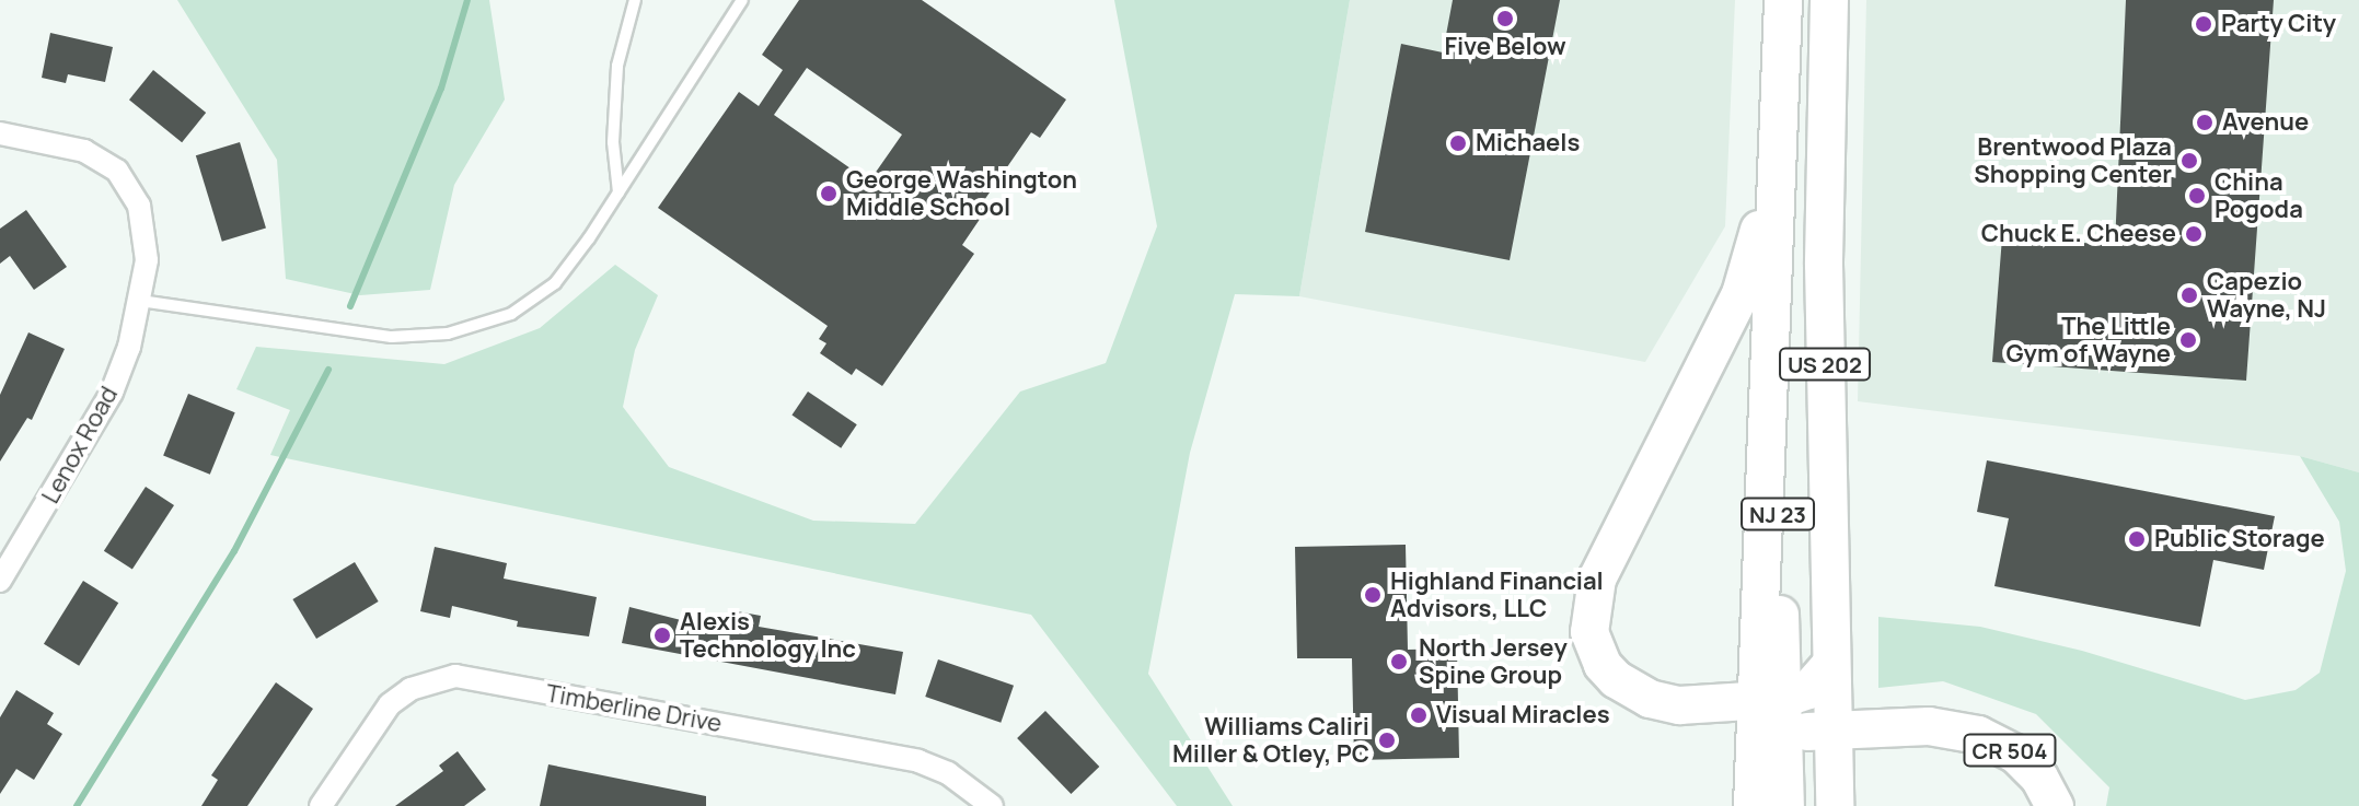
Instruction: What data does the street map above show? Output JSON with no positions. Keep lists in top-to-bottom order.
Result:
{
  "streets": {
    "highway": ["US 202", "NJ 23", "CR 504"],
    "street": ["Lenox Road", "Timberline Drive"]
  },
  "crossings": [
    ["US 202", "NJ 23"],
    ["US 202", "CR 504"],
    ["NJ 23", "CR 504"]
  ],
  "places": [
    "Five Below",
    "Party City",
    "Avenue",
    "Michaels",
    "Brentwood Plaza Shopping Center",
    "George Washington Middle School",
    "China Pogoda",
    "Chuck E. Cheese",
    "Capezio Wayne, NJ",
    "The Little Gym of Wayne",
    "Public Storage",
    "Highland Financial Advisors, LLC",
    "Alexis Technology Inc",
    "North Jersey Spine Group",
    "Visual Miracles",
    "Williams Caliri Miller & Otley, PC"
  ]
}
